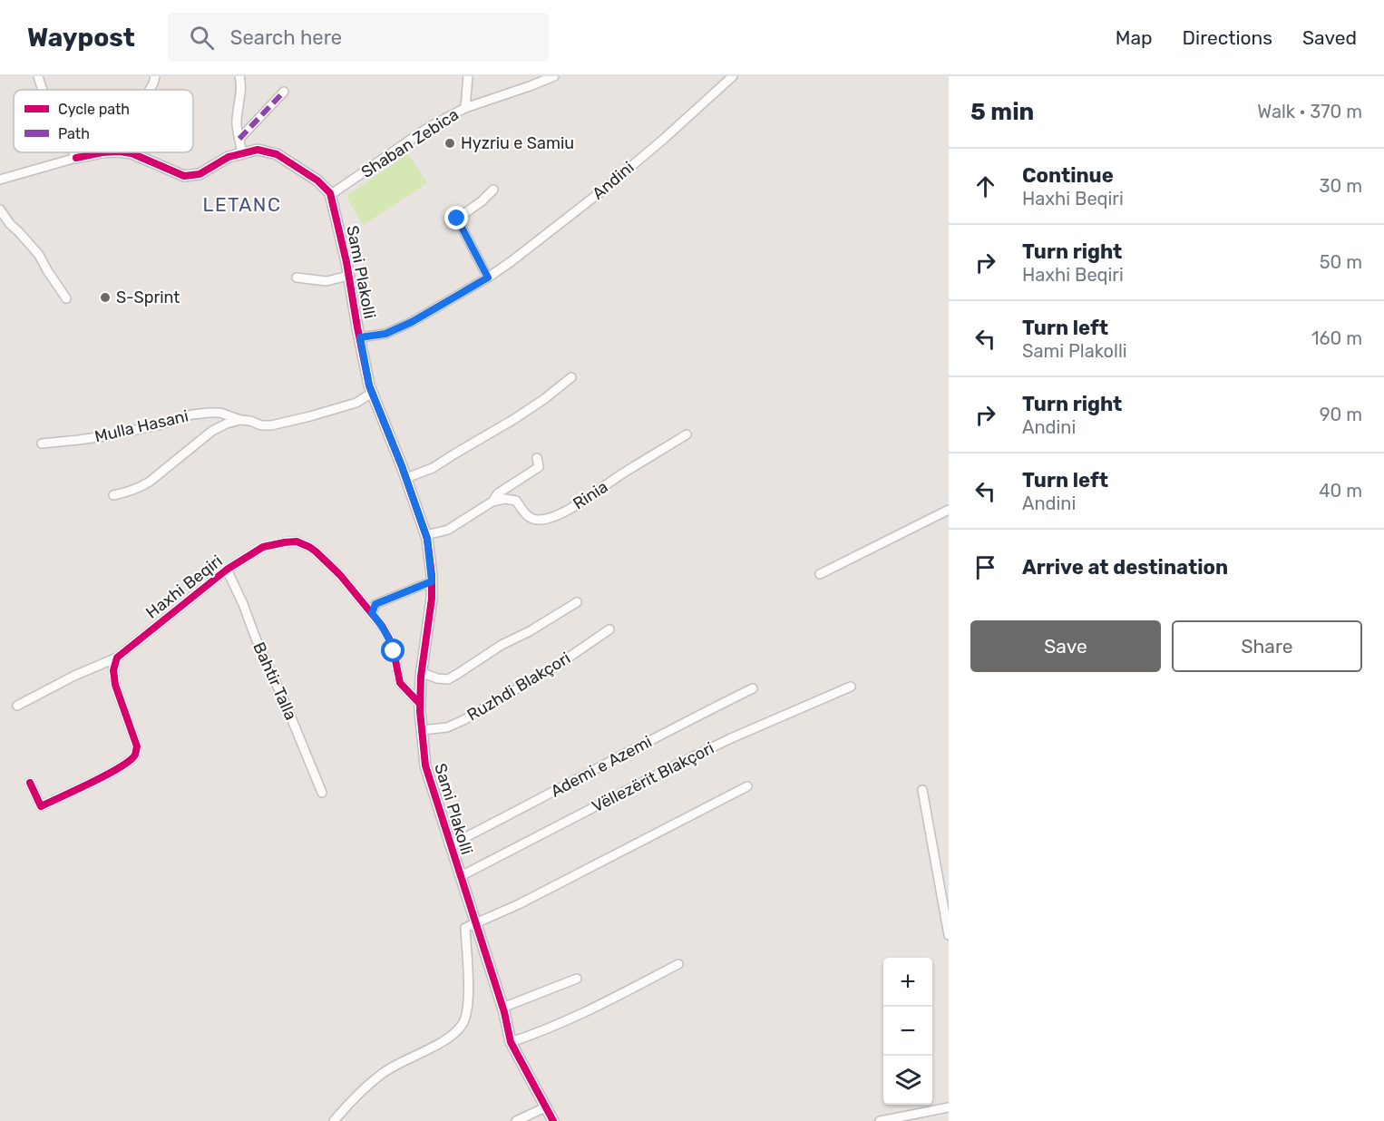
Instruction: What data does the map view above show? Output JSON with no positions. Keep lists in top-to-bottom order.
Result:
{
  "streets": {
    "street": [
      "Shaban Zebica",
      "Andini",
      "Sami Plakolli",
      "Mulla Hasani",
      "Rinia",
      "Haxhi Beqiri",
      "Bahtir Talla",
      "Ruzhdi Blakçori",
      "Ademi e Azemi",
      "Vëllezërit Blakçori"
    ]
  },
  "crossings": [
    ["Shaban Zebica", "Sami Plakolli"],
    ["Andini", "Sami Plakolli"],
    ["Sami Plakolli", "Mulla Hasani"],
    ["Sami Plakolli", "Haxhi Beqiri"],
    ["Sami Plakolli", "Ruzhdi Blakçori"],
    ["Sami Plakolli", "Ademi e Azemi"],
    ["Sami Plakolli", "Vëllezërit Blakçori"],
    ["Haxhi Beqiri", "Bahtir Talla"]
  ],
  "districts": ["LETANC"],
  "places": ["Hyzriu e Samiu", "S-Sprint"],
  "legend": ["Cycle path", "Path"],
  "page": {
    "header": "Waypost",
    "search": "Search here",
    "nav": ["Map", "Directions", "Saved"],
    "heading": ["5 min", "Walk · 370 m"],
    "list": [
      ["Continue", "Haxhi Beqiri", "30 m"],
      ["Turn right", "Haxhi Beqiri", "50 m"],
      ["Turn left", "Sami Plakolli", "160 m"],
      ["Turn right", "Andini", "90 m"],
      ["Turn left", "Andini", "40 m"],
      "Arrive at destination"
    ],
    "buttons": ["Save", "Share"],
    "map_buttons": ["+", "−"]
  }
}
